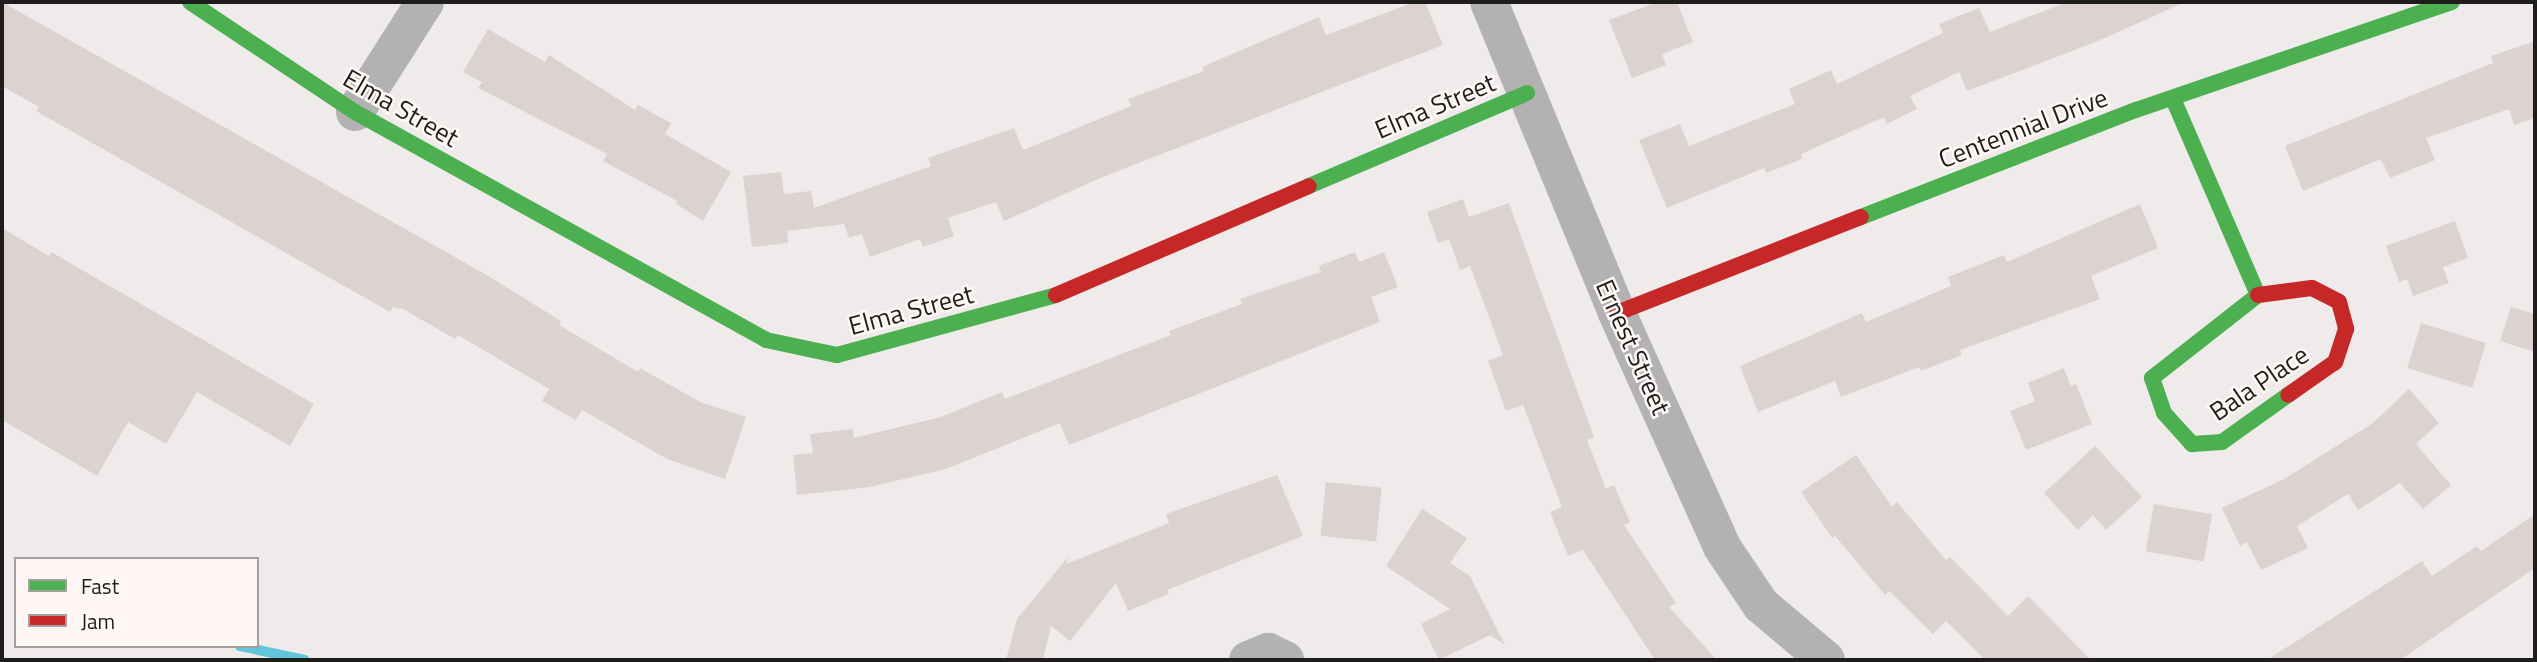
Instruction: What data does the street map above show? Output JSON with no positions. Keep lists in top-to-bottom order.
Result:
{
  "streets": {
    "street": [
      "Elma Street",
      "Centennial Drive",
      "Ernest Street",
      "Bala Place"
    ]
  },
  "crossings": [
    ["Elma Street", "Ernest Street"],
    ["Centennial Drive", "Ernest Street"]
  ],
  "legend": ["Fast", "Jam"]
}
